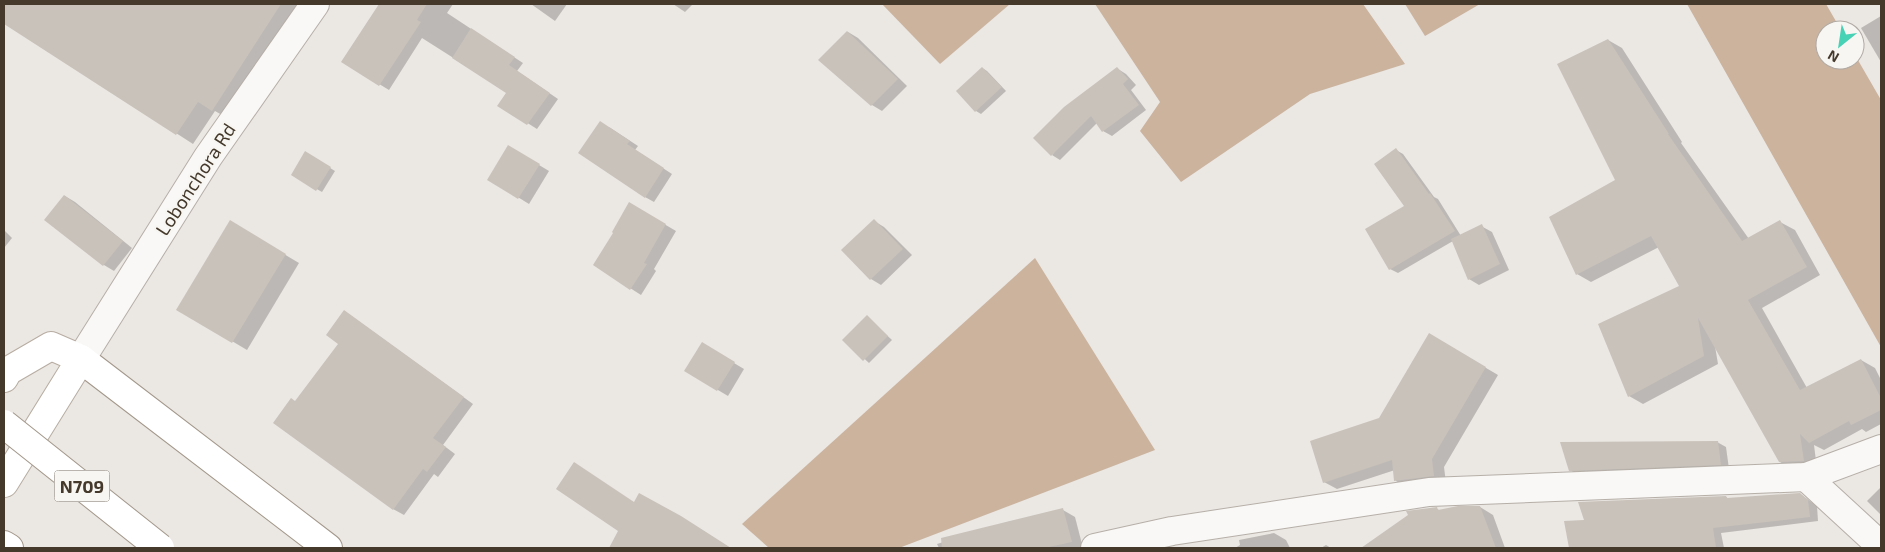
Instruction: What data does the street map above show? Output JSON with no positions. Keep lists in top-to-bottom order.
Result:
{
  "streets": {
    "main road": ["N709"],
    "street": ["Lobonchora Rd"]
  },
  "north": "bottom left"
}
